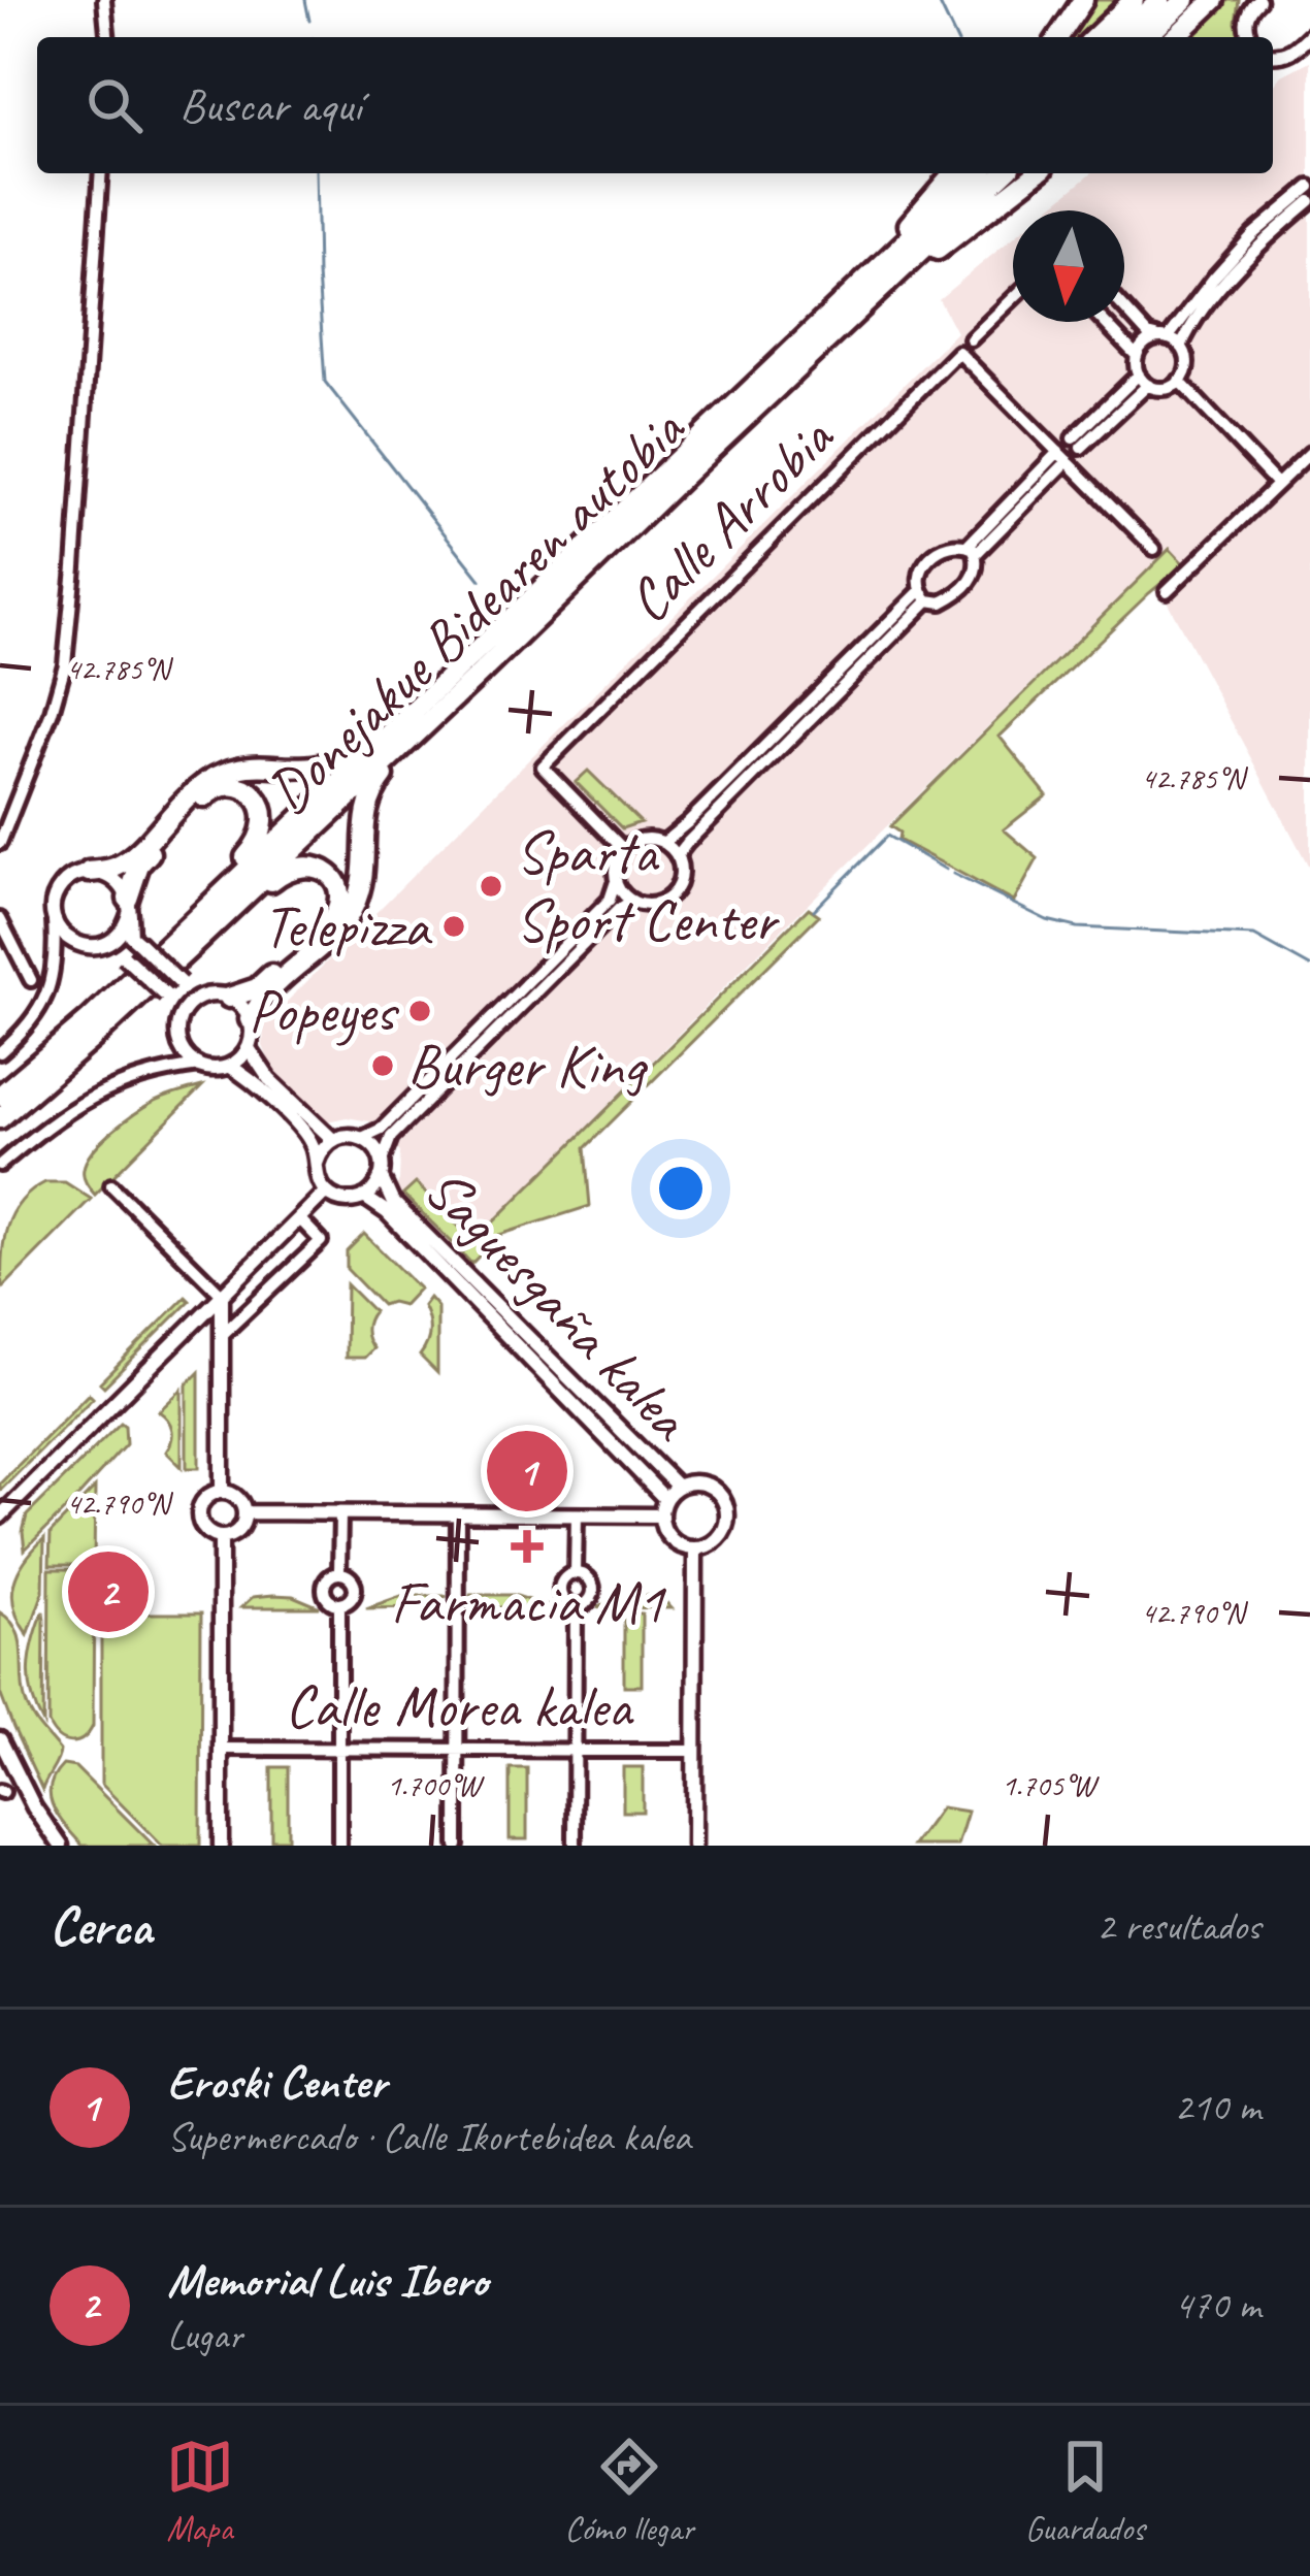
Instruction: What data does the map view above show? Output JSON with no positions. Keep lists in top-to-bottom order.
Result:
{
  "streets": {
    "highway": ["Donejakue Bidearen autobia"],
    "street": ["Calle Arrobia", "Saguesgaña kalea", "Calle Morea kalea"]
  },
  "places": {
    "other": [
      "Sparta Sport Center",
      "Telepizza",
      "Popeyes",
      "Burger King"
    ],
    "health": ["Farmacia M1"]
  },
  "north": "bottom",
  "page": {
    "search": "Buscar aquí",
    "pins": ["1", "2"],
    "heading": ["Cerca", "2 resultados"],
    "list": [
      {
        "mark": "1",
        "name": "Eroski Center",
        "note": "Supermercado · Calle Ikortebidea kalea",
        "value": "210 m"
      },
      {
        "mark": "2",
        "name": "Memorial Luis Ibero",
        "note": "Lugar",
        "value": "470 m"
      }
    ],
    "nav": ["Mapa", "Cómo llegar", "Guardados"]
  },
  "coordinates": [
    "42.785°N",
    "42.790°N",
    "1.700°W",
    "1.705°W"
  ]
}
